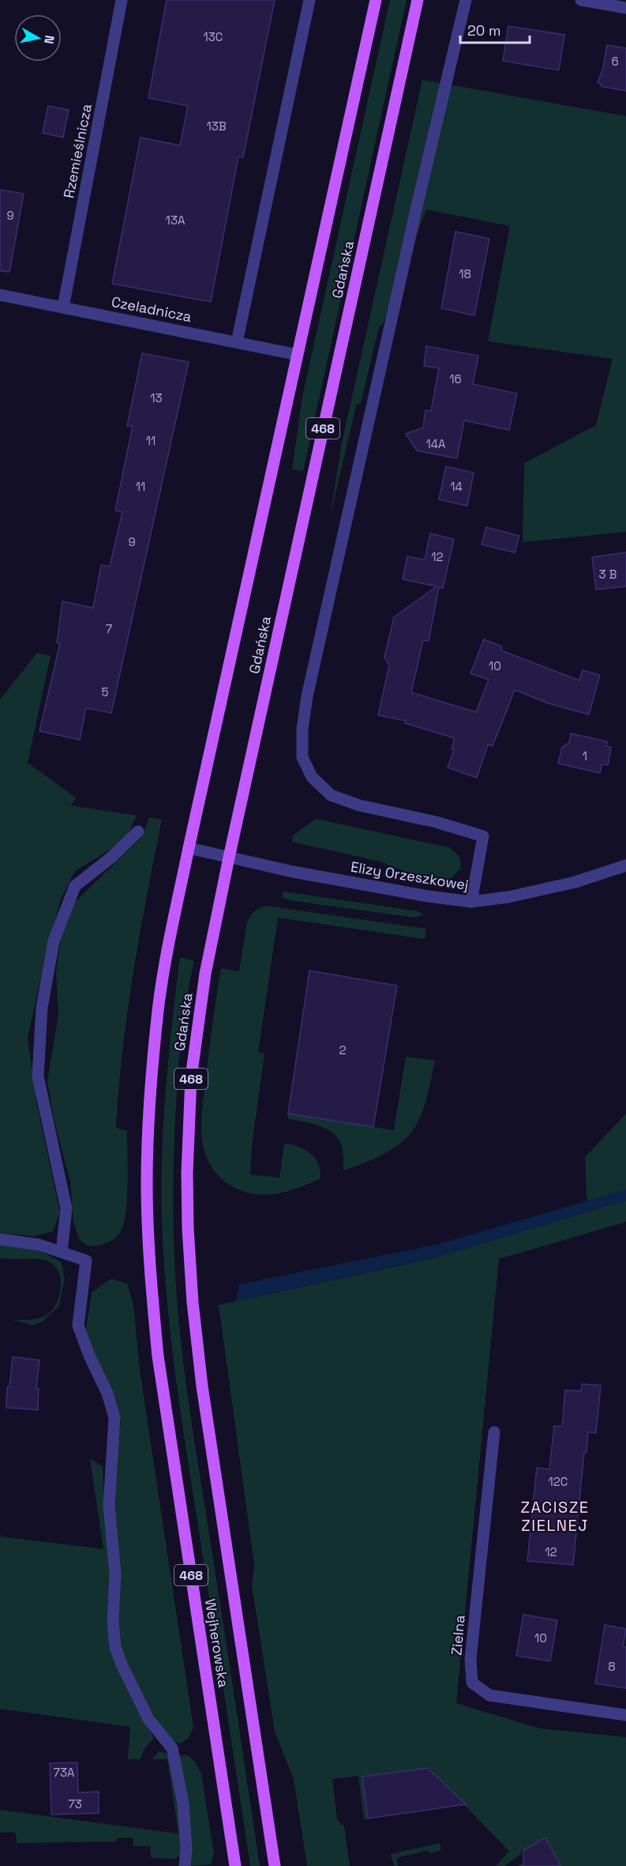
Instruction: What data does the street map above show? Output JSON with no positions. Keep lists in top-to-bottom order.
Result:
{
  "streets": {
    "main road": ["Gdańska", "468", "Wejherowska"],
    "street": [
      "Rzemieślnicza",
      "Czeladnicza",
      "Elizy Orzeszkowej",
      "Zielna"
    ]
  },
  "crossings": [
    ["Rzemieślnicza", "Czeladnicza"],
    ["Gdańska", "Czeladnicza"],
    ["Gdańska", "Elizy Orzeszkowej"],
    ["Gdańska", "Wejherowska"]
  ],
  "districts": ["ZACISZE ZIELNEJ"],
  "house_numbers": [
    "13C",
    "6",
    "13B",
    "9",
    "13A",
    "18",
    "16",
    "13",
    "11",
    "14A",
    "11",
    "14",
    "9",
    "12",
    "3 B",
    "7",
    "10",
    "5",
    "1",
    "2",
    "12C",
    "12",
    "10",
    "8",
    "73A",
    "73"
  ],
  "scale_bar": "20 m",
  "north": "right"
}
